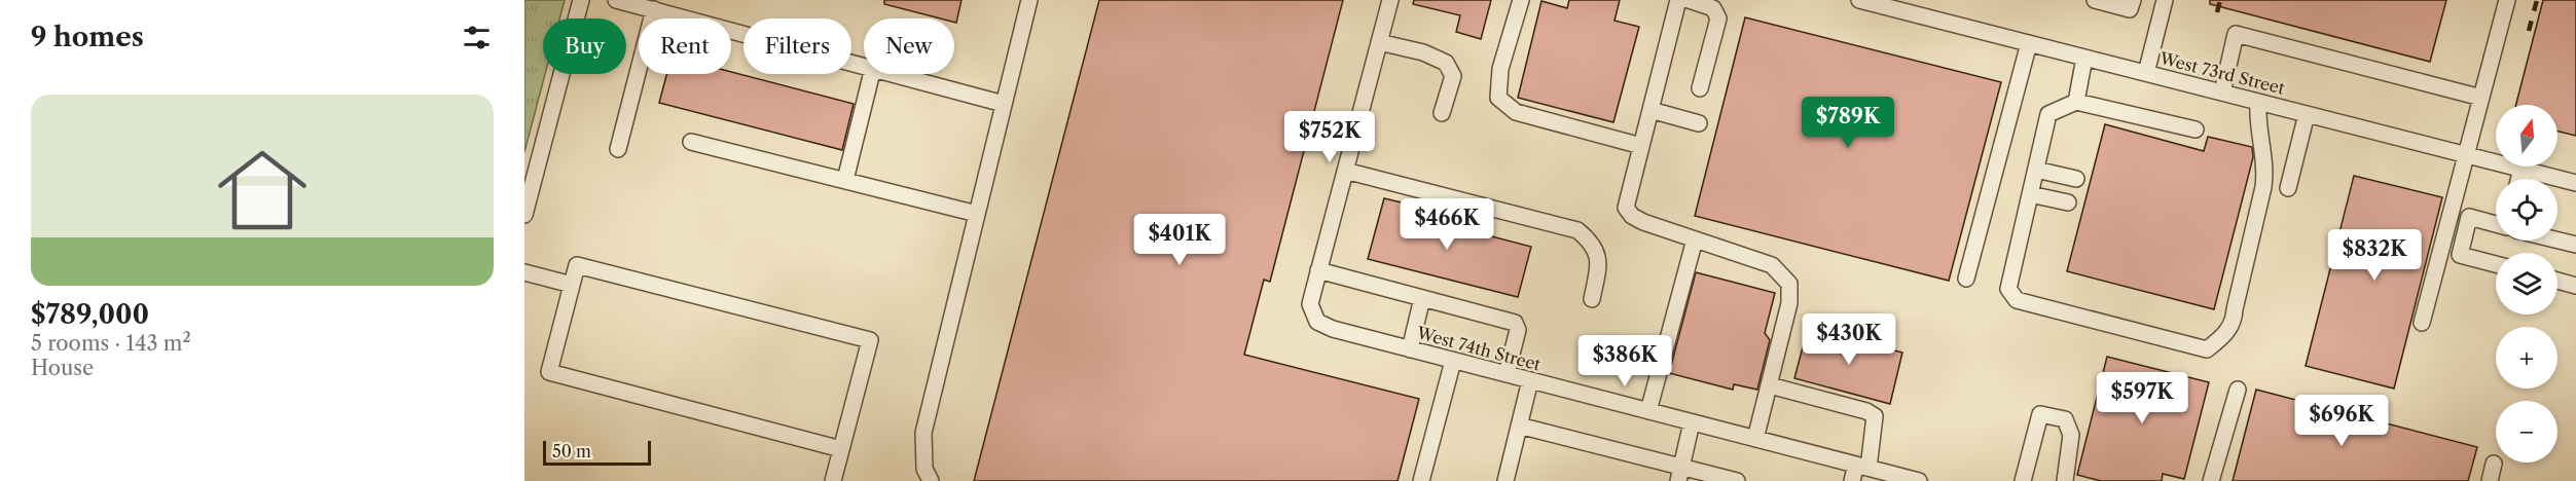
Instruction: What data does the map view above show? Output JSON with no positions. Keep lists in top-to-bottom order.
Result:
{
  "streets": {
    "street": ["West 73rd Street", "West 74th Street"]
  },
  "scale_bar": "50 m",
  "north": "top",
  "page": {
    "heading": "9 homes",
    "chip": [
      "Buy",
      "Rent",
      "Filters",
      "New"
    ],
    "list": [
      {
        "name": "$789,000",
        "note": "5 rooms · 143 m² · House"
      }
    ],
    "price": [
      "$789K",
      "$752K",
      "$466K",
      "$401K",
      "$832K",
      "$430K",
      "$386K",
      "$597K",
      "$696K"
    ],
    "map_buttons": ["+", "−"],
    "scale": "50 m"
  }
}
